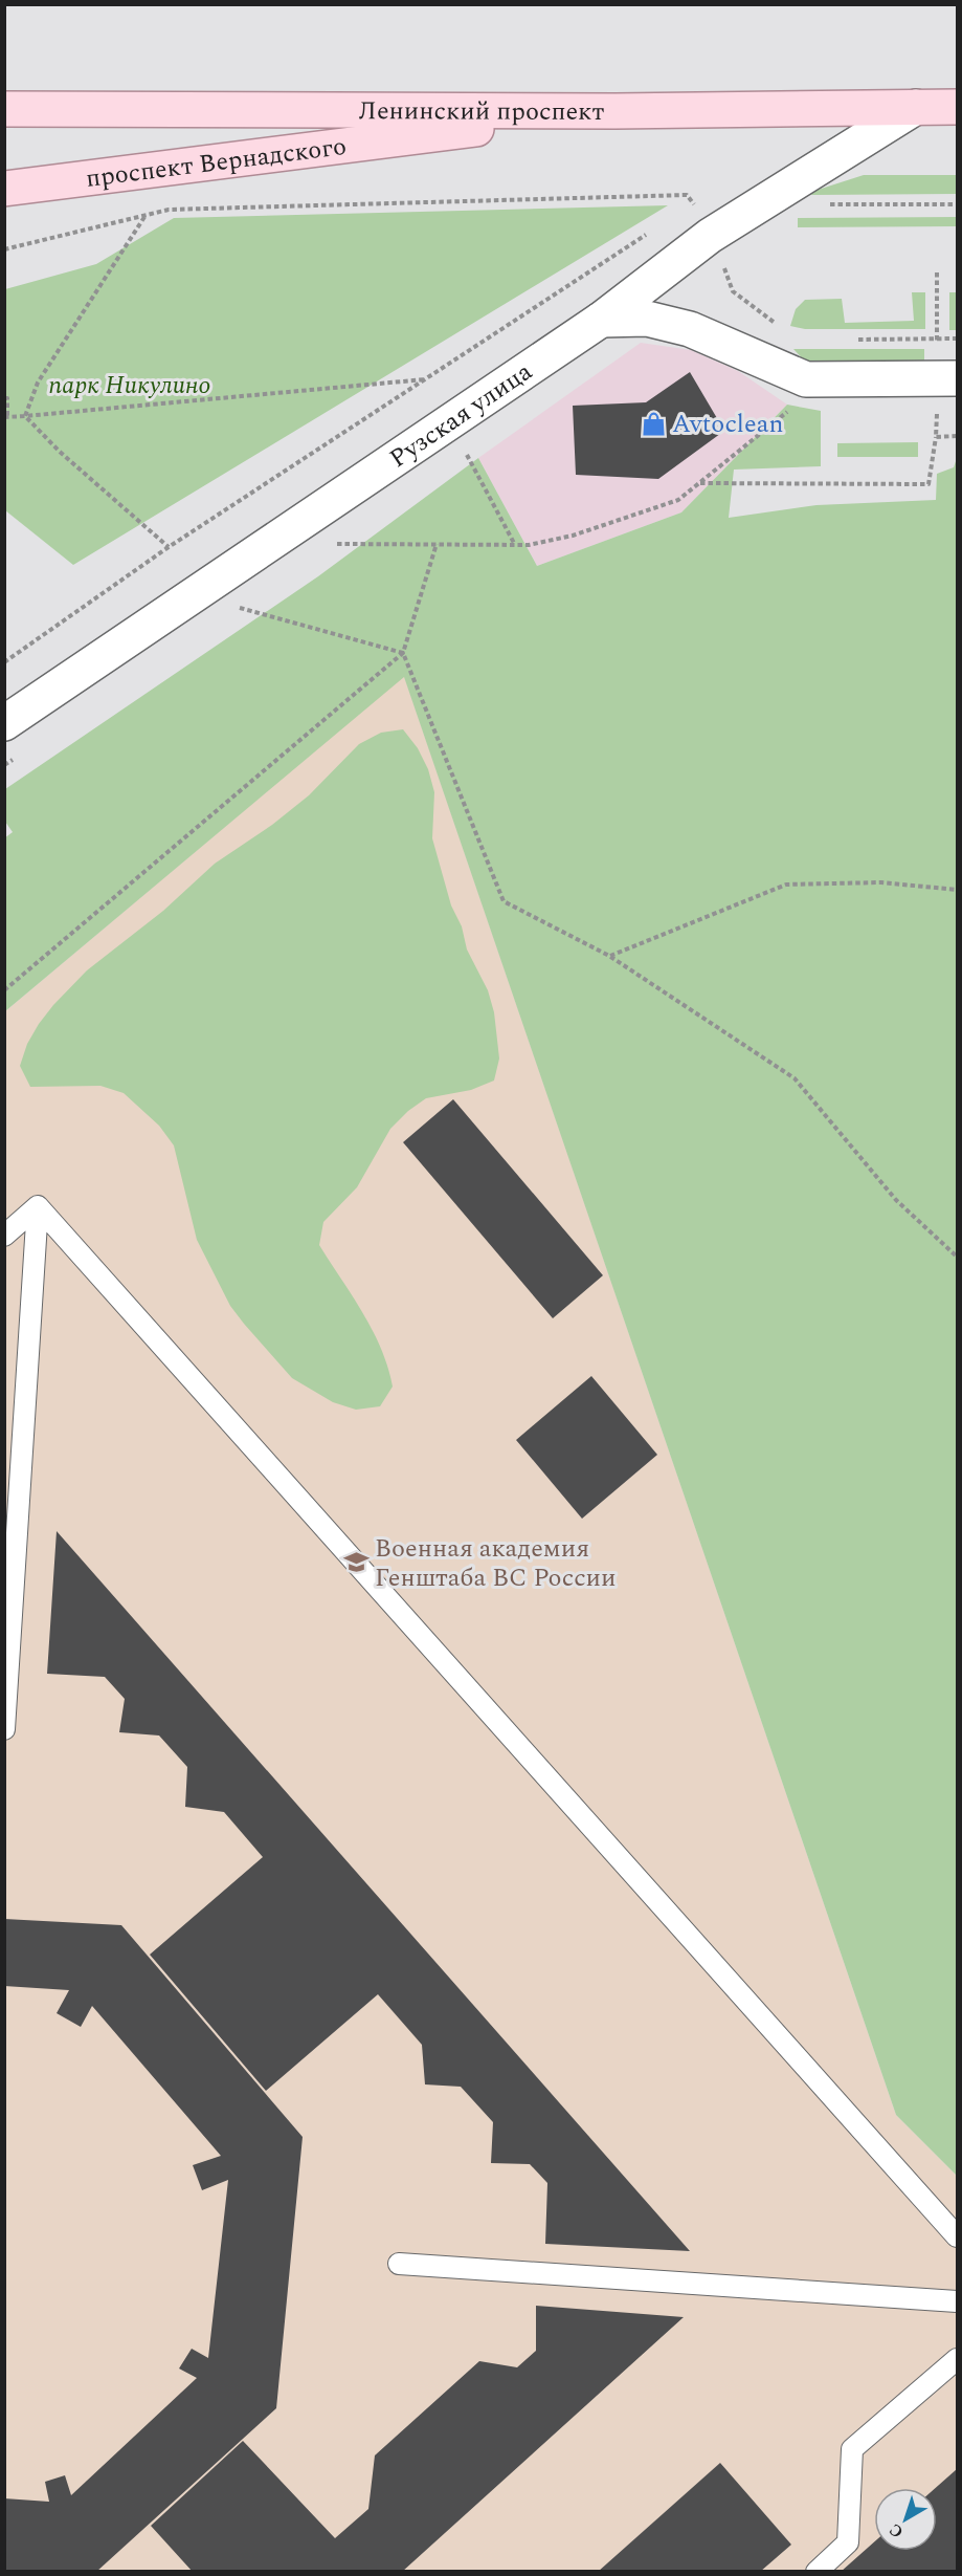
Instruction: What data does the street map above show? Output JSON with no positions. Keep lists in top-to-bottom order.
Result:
{
  "streets": {
    "main road": ["Ленинский проспект", "проспект Вернадского"],
    "street": ["Рузская улица"]
  },
  "crossings": [
    ["Ленинский проспект", "проспект Вернадского"],
    ["Ленинский проспект", "Рузская улица"]
  ],
  "parks": ["парк Никулино"],
  "places": {
    "shop": ["Avtoclean"],
    "school or university": ["Военная академия Генштаба ВС России"]
  },
  "north": "bottom left"
}
